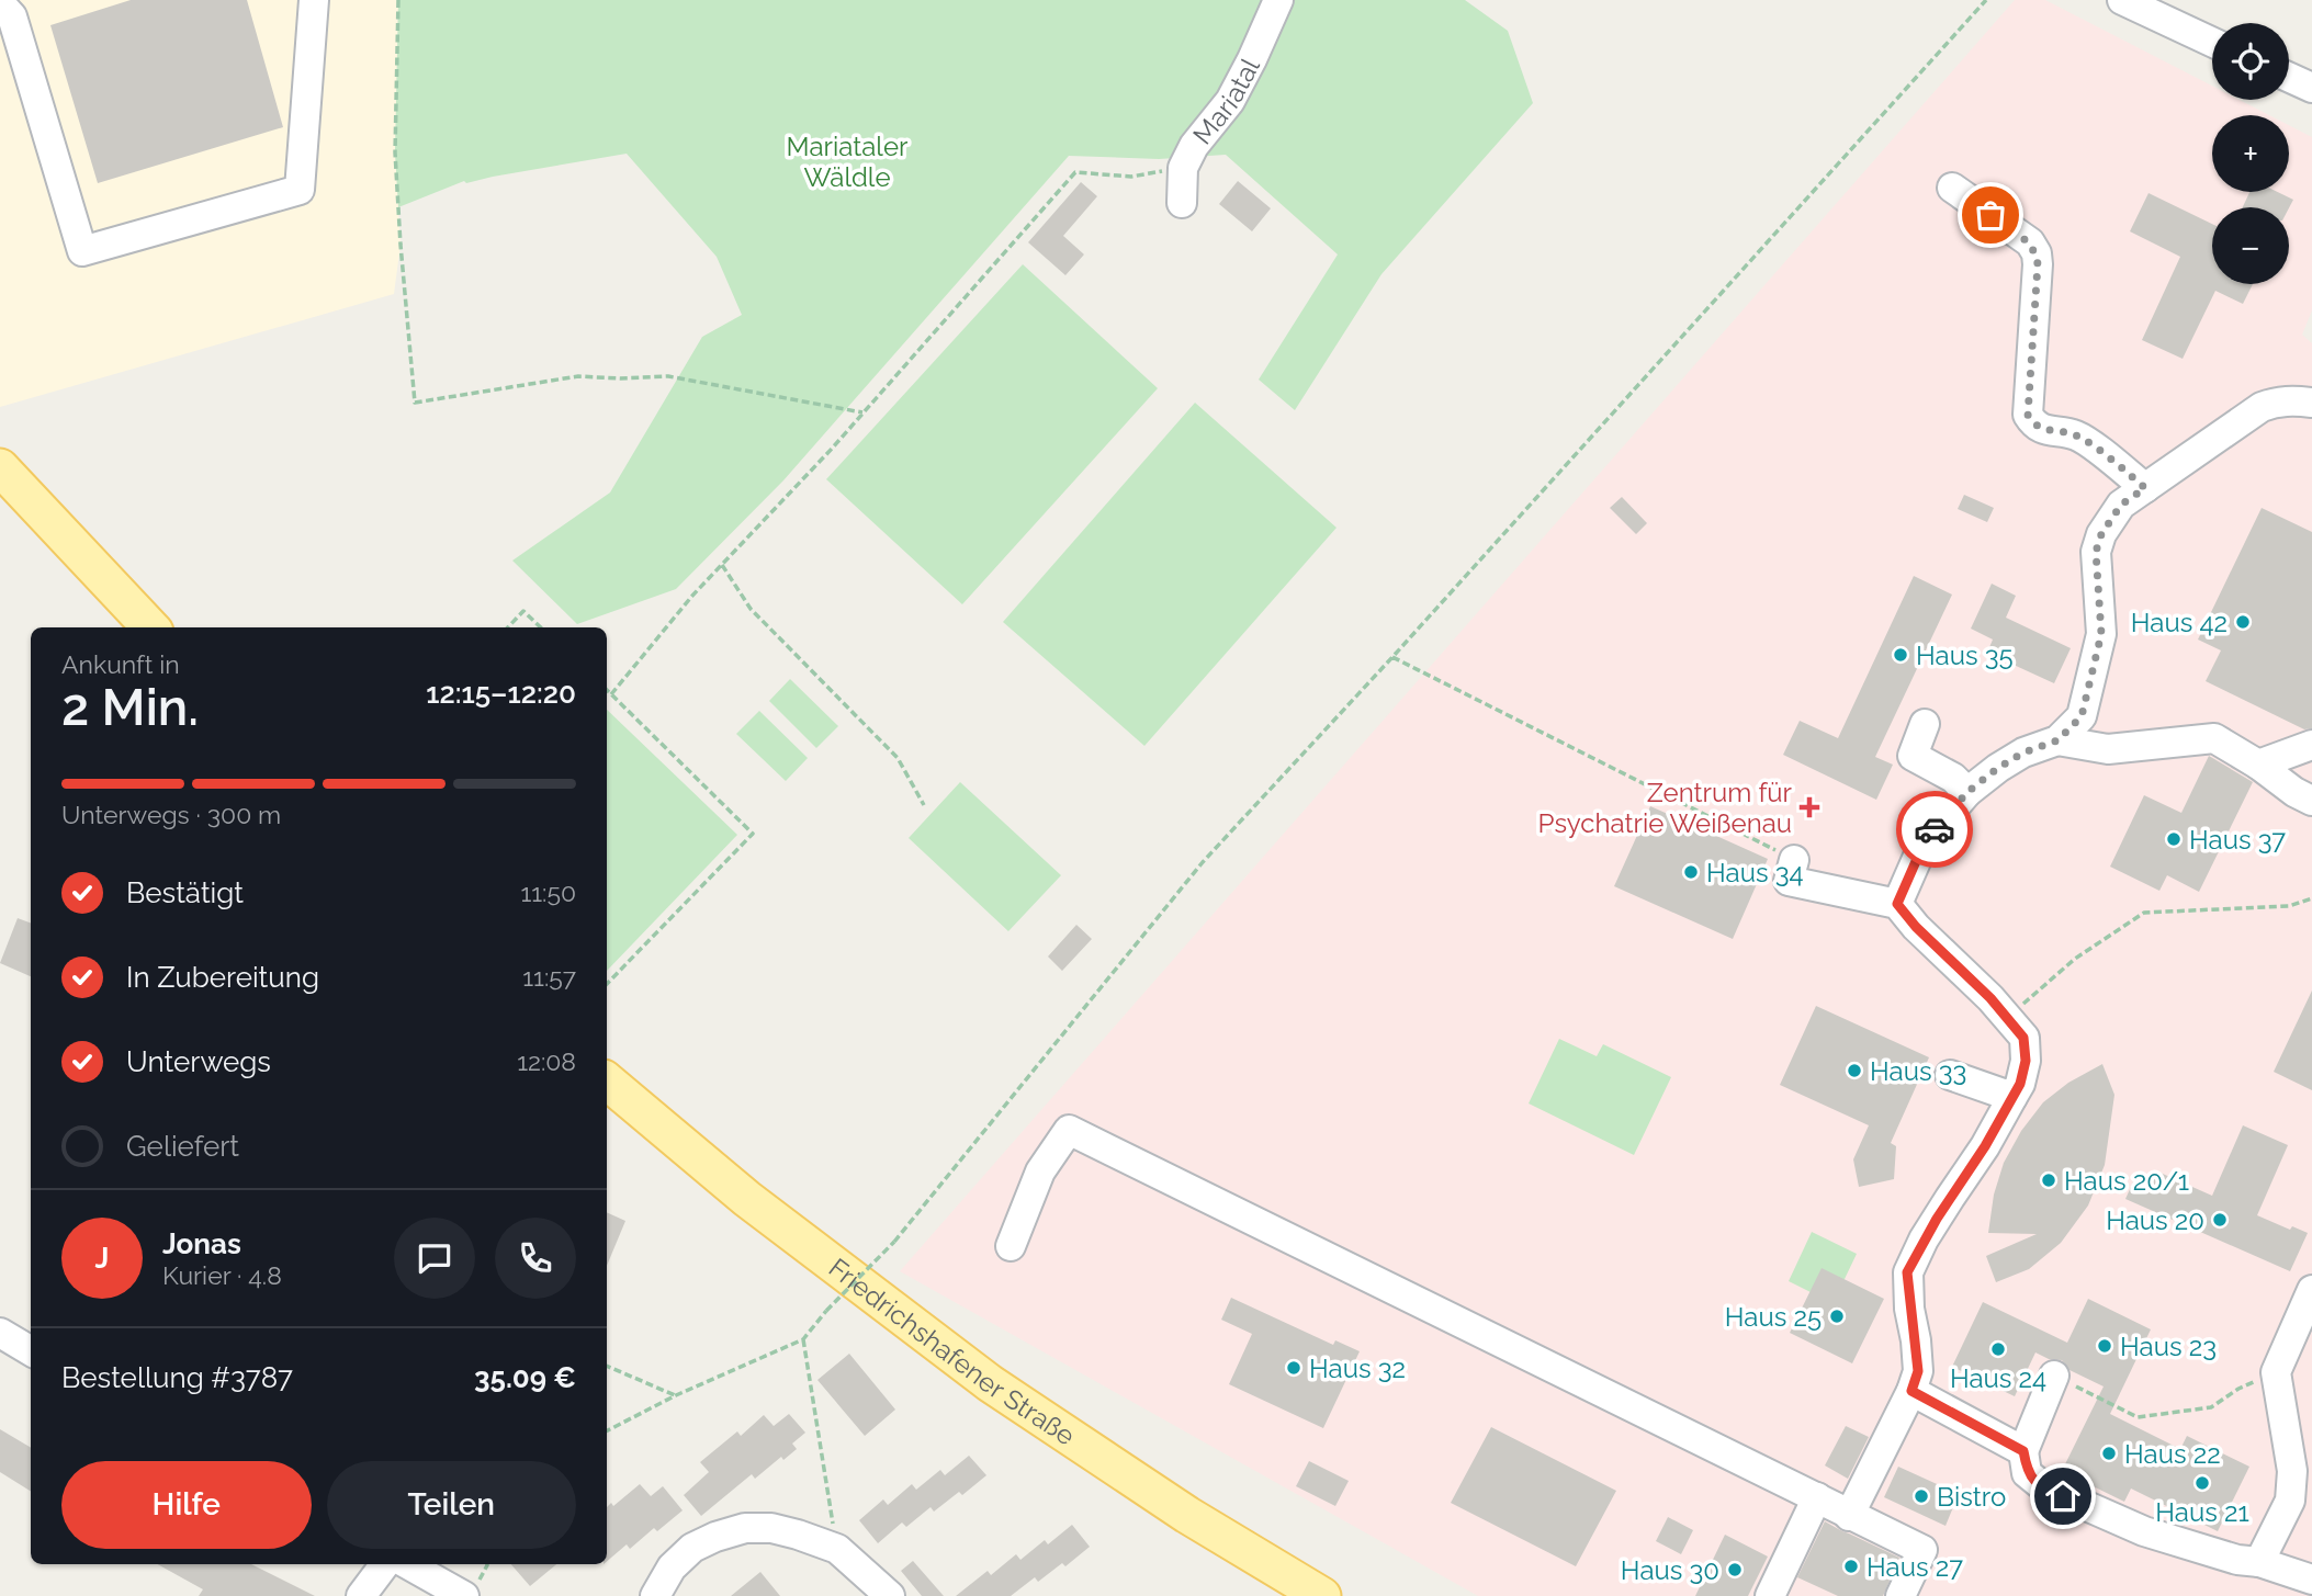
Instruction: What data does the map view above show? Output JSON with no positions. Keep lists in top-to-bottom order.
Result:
{
  "streets": {
    "main road": ["Friedrichshafener Straße"],
    "street": ["Mariatal"]
  },
  "parks": ["Mariataler Wäldle"],
  "places": {
    "other": [
      "Haus 42",
      "Haus 35",
      "Haus 37",
      "Haus 34",
      "Haus 33",
      "Haus 20/1",
      "Haus 20",
      "Haus 25",
      "Haus 23",
      "Haus 24",
      "Haus 32",
      "Haus 22",
      "Haus 21",
      "Bistro",
      "Haus 27",
      "Haus 30"
    ],
    "health": ["Zentrum für Psychatrie Weißenau"]
  },
  "page": {
    "map_buttons": ["+", "−"],
    "heading": ["2 Min.", "Ankunft in", "12:15–12:20"],
    "panel": [
      "Jonas",
      "Kurier · 4.8",
      "Bestellung #3787",
      "35.09 €"
    ],
    "bar": "Unterwegs · 300 m",
    "list": [
      ["Bestätigt", "11:50"],
      ["In Zubereitung", "11:57"],
      ["Unterwegs", "12:08"],
      "Geliefert"
    ],
    "round": "J",
    "buttons": ["Hilfe", "Teilen"]
  }
}
